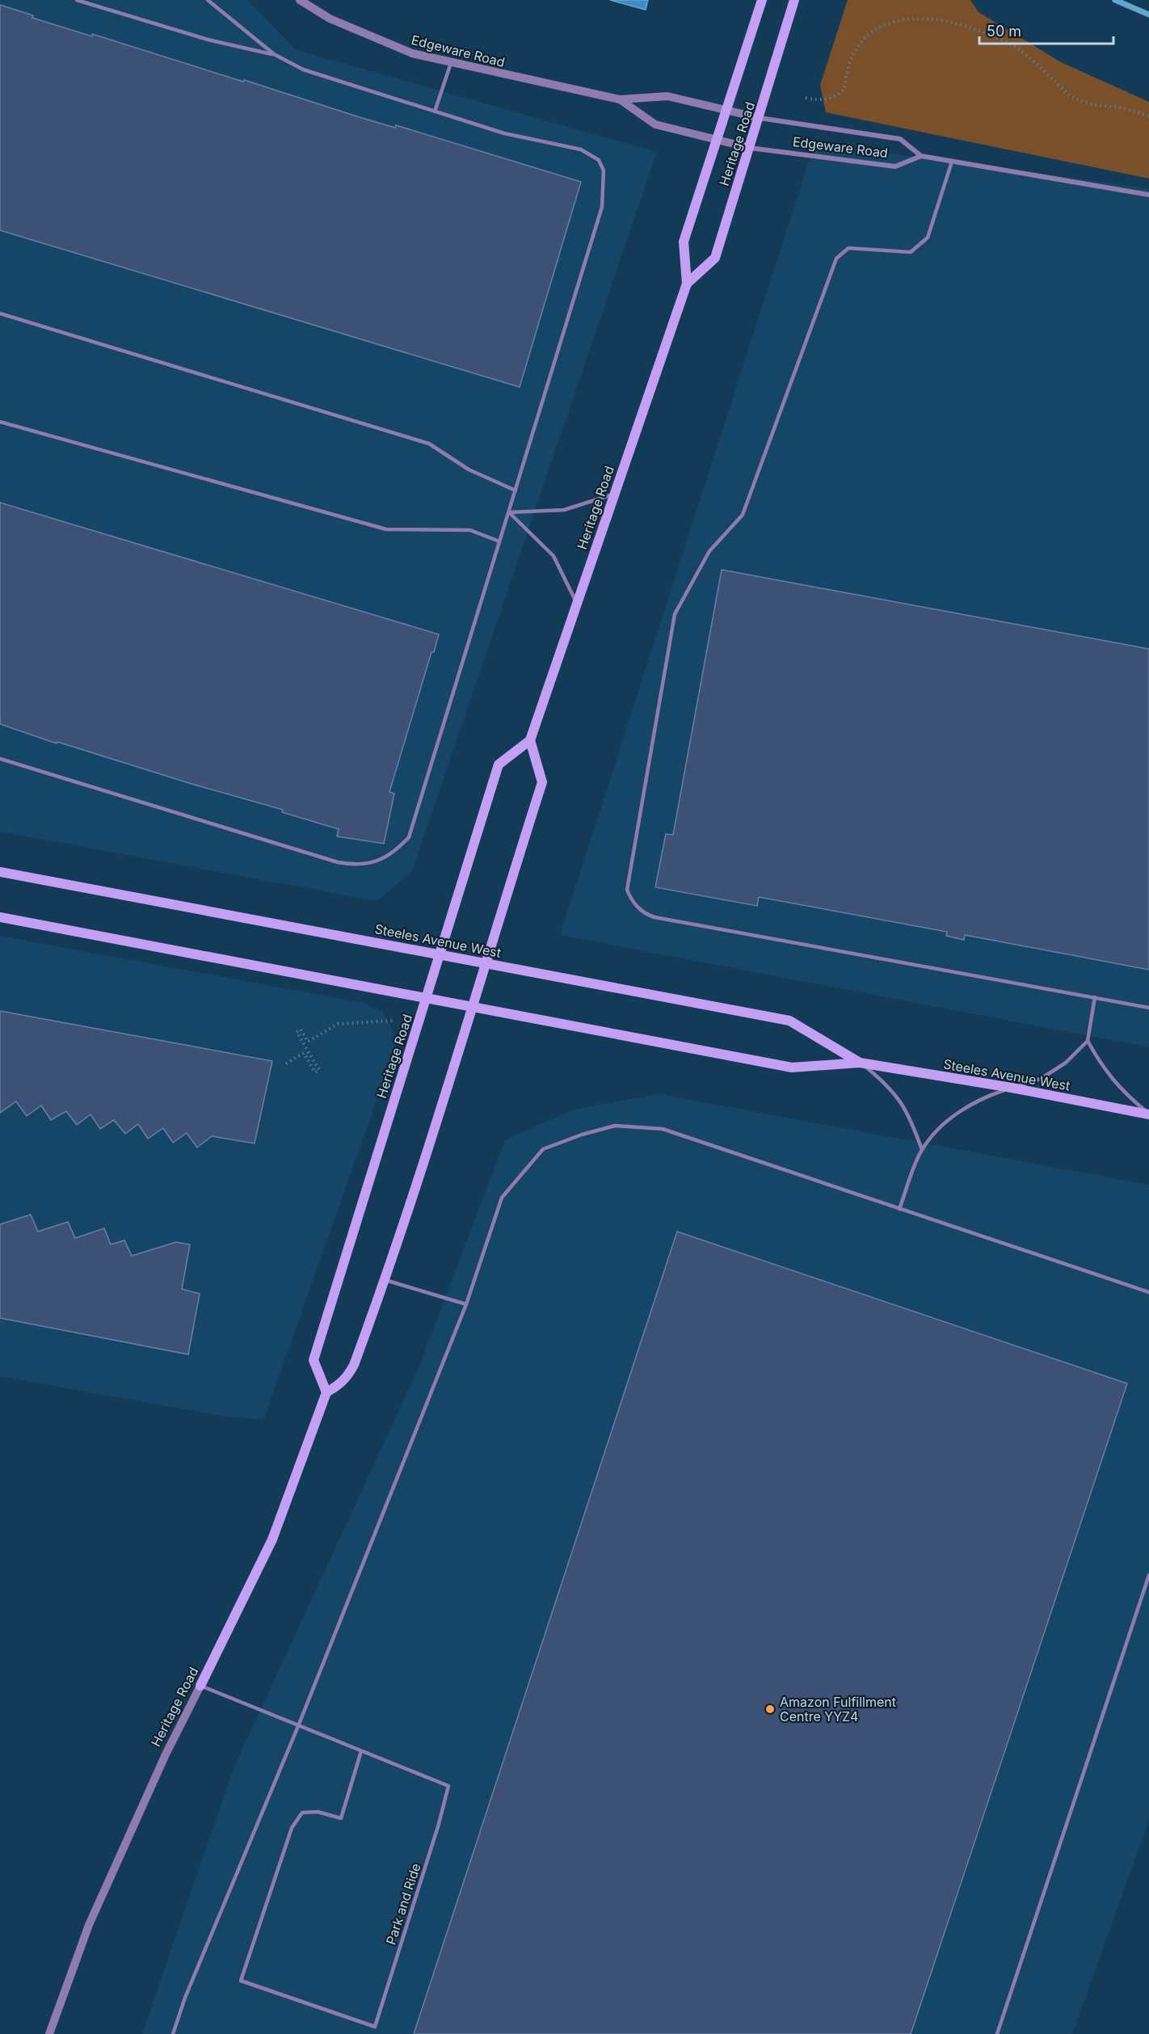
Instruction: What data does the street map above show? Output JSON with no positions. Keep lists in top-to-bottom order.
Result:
{
  "streets": {
    "main road": ["Heritage Road", "Steeles Avenue West"],
    "street": ["Edgeware Road"],
    "lane": ["Park and Ride"]
  },
  "crossings": [
    ["Edgeware Road", "Heritage Road"],
    ["Heritage Road", "Steeles Avenue West"]
  ],
  "places": ["Amazon Fulfillment Centre YYZ4"],
  "scale_bar": "50 m"
}
